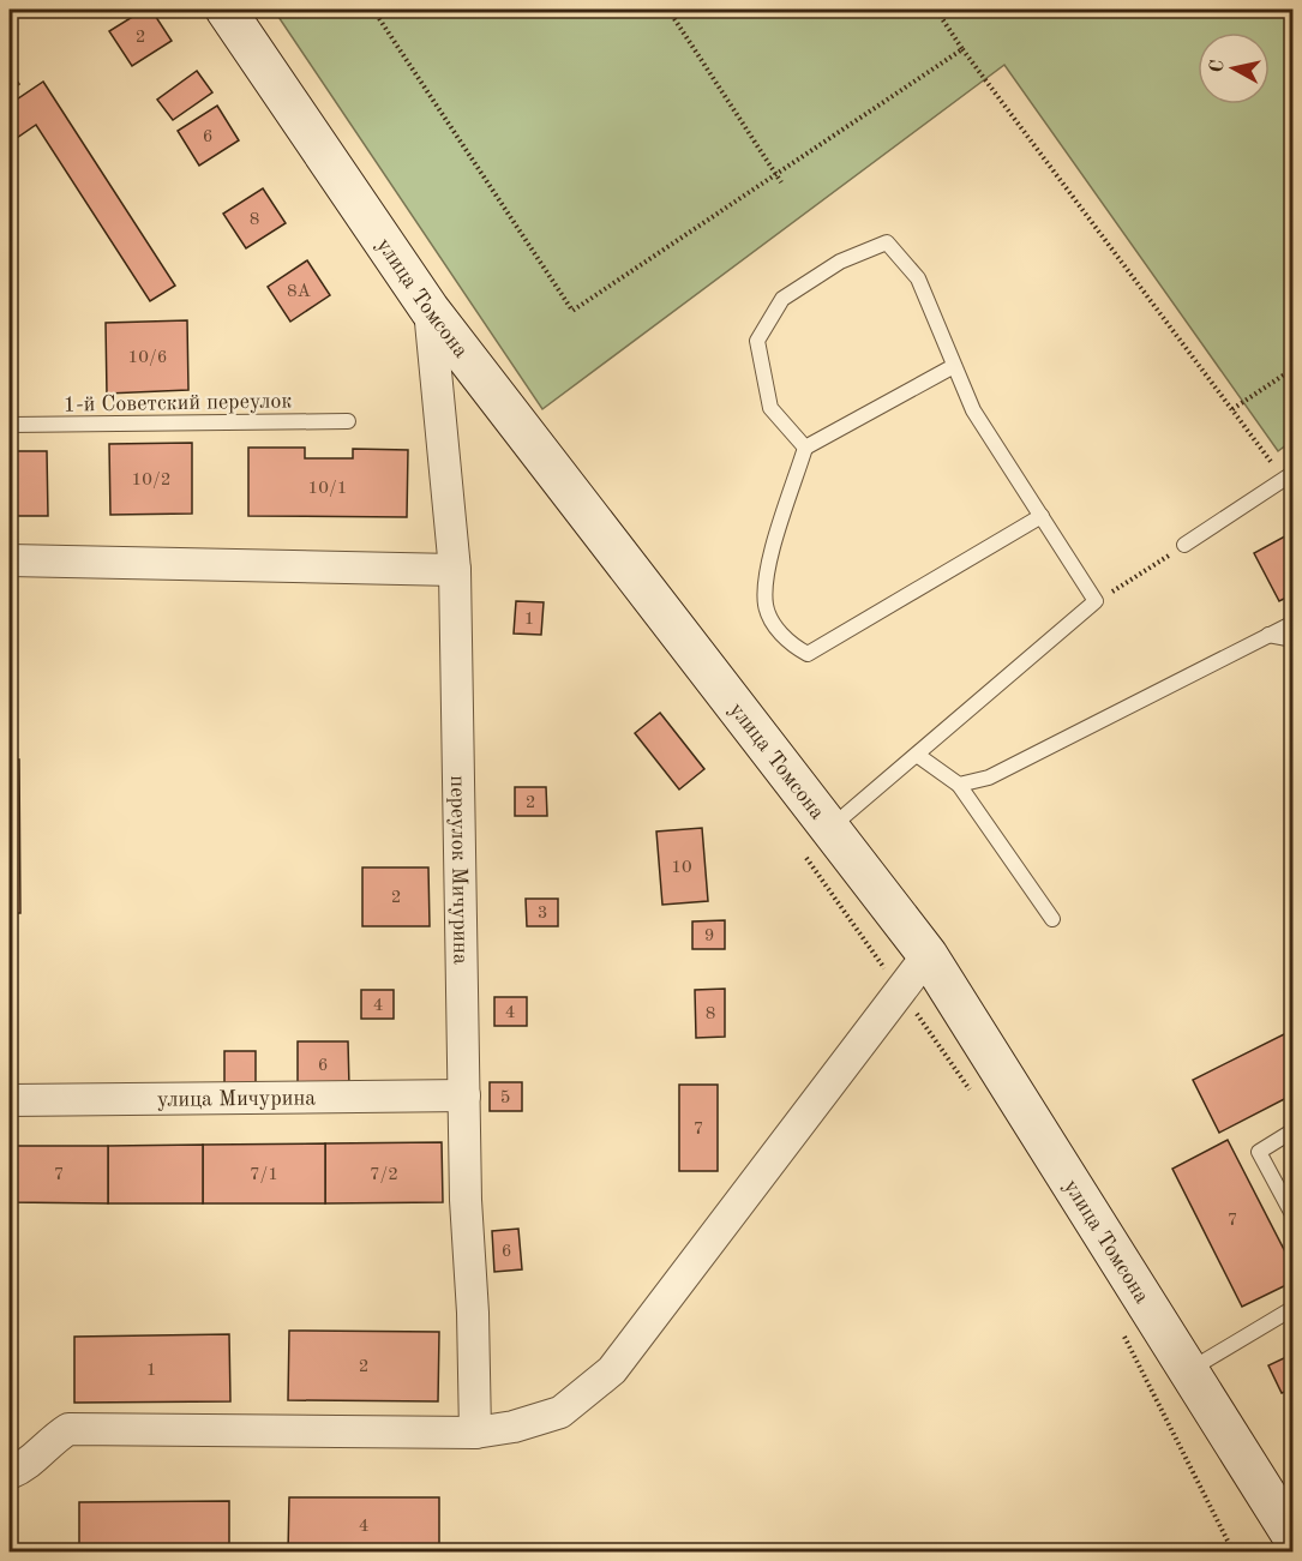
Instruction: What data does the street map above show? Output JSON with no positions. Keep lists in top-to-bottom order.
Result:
{
  "streets": {
    "street": ["улица Томсона", "переулок Мичурина", "улица Мичурина"],
    "lane": ["1-й Советский переулок"]
  },
  "crossings": [
    ["улица Томсона", "переулок Мичурина"],
    ["переулок Мичурина", "улица Мичурина"]
  ],
  "house_numbers": [
    "2",
    "6",
    "8",
    "8А",
    "10/6",
    "10/2",
    "10/1",
    "1",
    "2",
    "10",
    "2",
    "3",
    "9",
    "4",
    "4",
    "8",
    "6",
    "5",
    "7",
    "7",
    "7/1",
    "7/2",
    "7",
    "6",
    "2",
    "1",
    "4"
  ],
  "north": "left"
}
